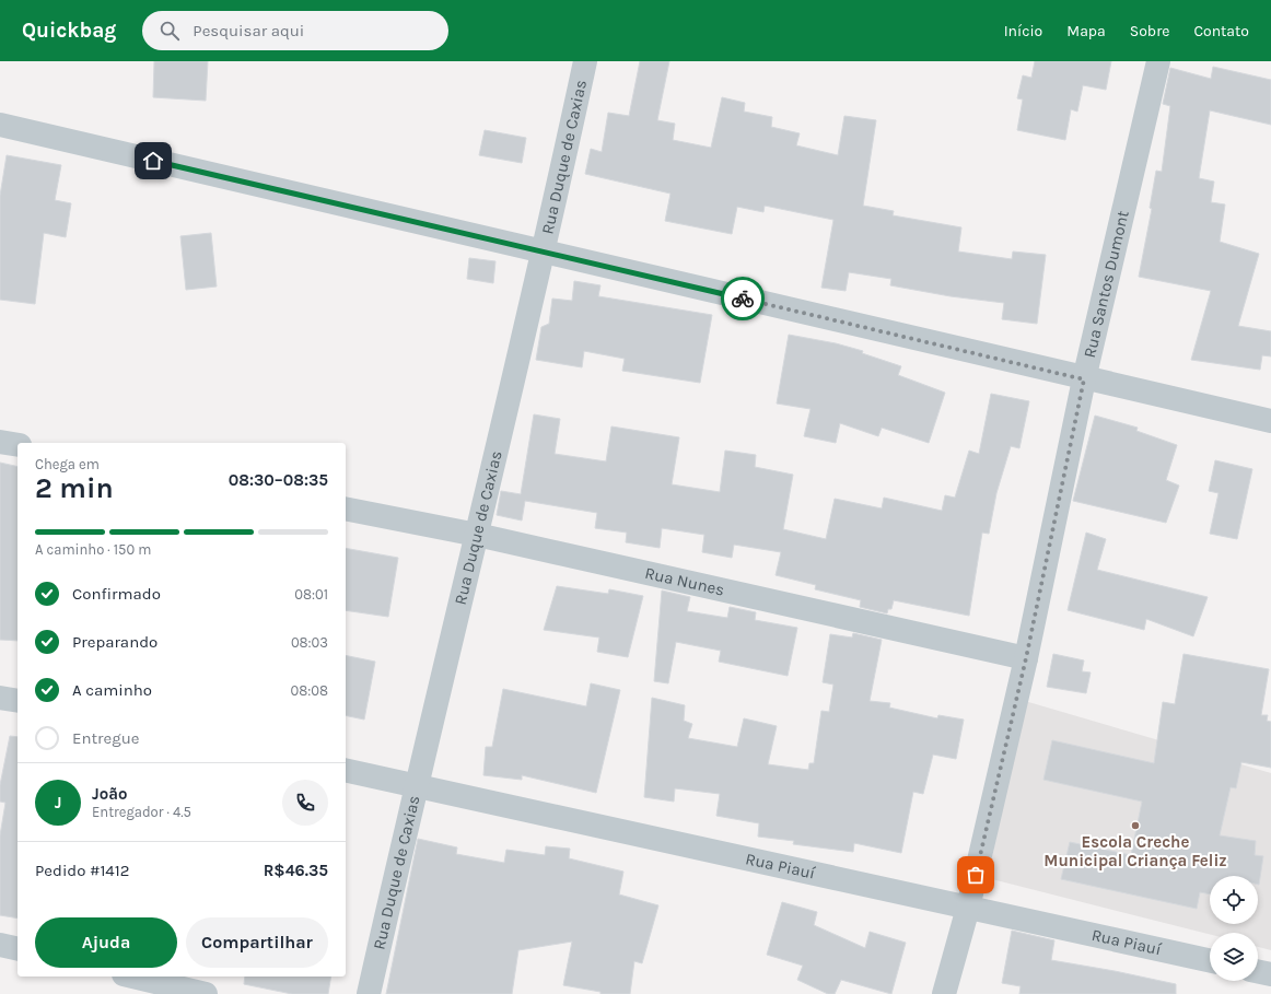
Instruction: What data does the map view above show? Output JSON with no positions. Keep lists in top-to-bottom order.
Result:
{
  "streets": {
    "street": [
      "Rua Duque de Caxias",
      "Rua Santos Dumont",
      "Rua Nunes",
      "Rua Piauí"
    ]
  },
  "crossings": [
    ["Rua Duque de Caxias", "Rua Nunes"],
    ["Rua Duque de Caxias", "Rua Piauí"],
    ["Rua Santos Dumont", "Rua Nunes"],
    ["Rua Santos Dumont", "Rua Piauí"]
  ],
  "places": ["Escola Creche Municipal Criança Feliz"],
  "page": {
    "header": "Quickbag",
    "search": "Pesquisar aqui",
    "nav": [
      "Início",
      "Mapa",
      "Sobre",
      "Contato"
    ],
    "heading": ["2 min", "Chega em", "08:30–08:35"],
    "panel": [
      "João",
      "Entregador · 4.5",
      "Pedido #1412",
      "R$46.35"
    ],
    "bar": "A caminho · 150 m",
    "list": [
      ["Confirmado", "08:01"],
      ["Preparando", "08:03"],
      ["A caminho", "08:08"],
      "Entregue"
    ],
    "round": "J",
    "buttons": ["Ajuda", "Compartilhar"]
  }
}
